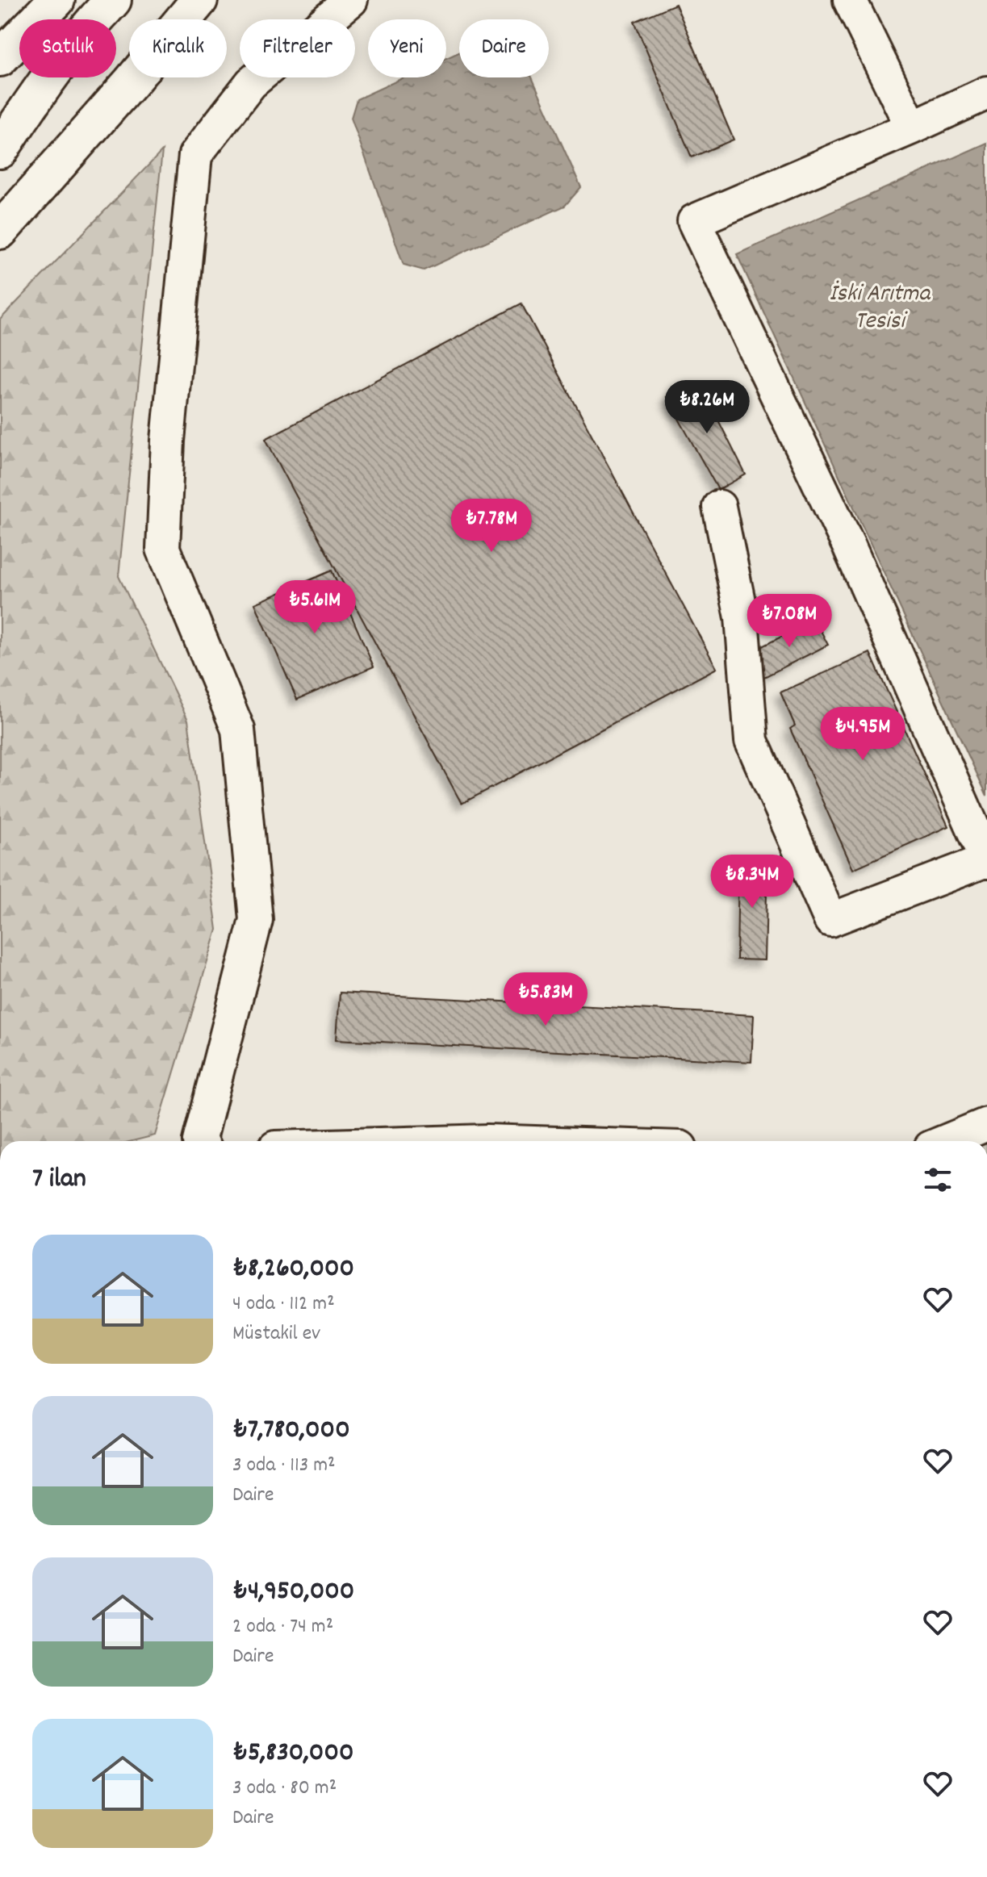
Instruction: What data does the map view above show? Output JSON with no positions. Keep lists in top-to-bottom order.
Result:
{
  "water": ["İski Arıtma Tesisi"],
  "page": {
    "chip": [
      "Satılık",
      "Kiralık",
      "Filtreler",
      "Yeni",
      "Daire"
    ],
    "price": [
      "₺8.26M",
      "₺7.78M",
      "₺5.61M",
      "₺7.08M",
      "₺4.95M",
      "₺8.34M",
      "₺5.83M"
    ],
    "heading": "7 ilan",
    "list": [
      {
        "name": "₺8,260,000",
        "note": "4 oda · 112 m² · Müstakil ev"
      },
      {
        "name": "₺7,780,000",
        "note": "3 oda · 113 m² · Daire"
      },
      {
        "name": "₺4,950,000",
        "note": "2 oda · 74 m² · Daire"
      },
      {
        "name": "₺5,830,000",
        "note": "3 oda · 80 m² · Daire"
      }
    ]
  }
}
